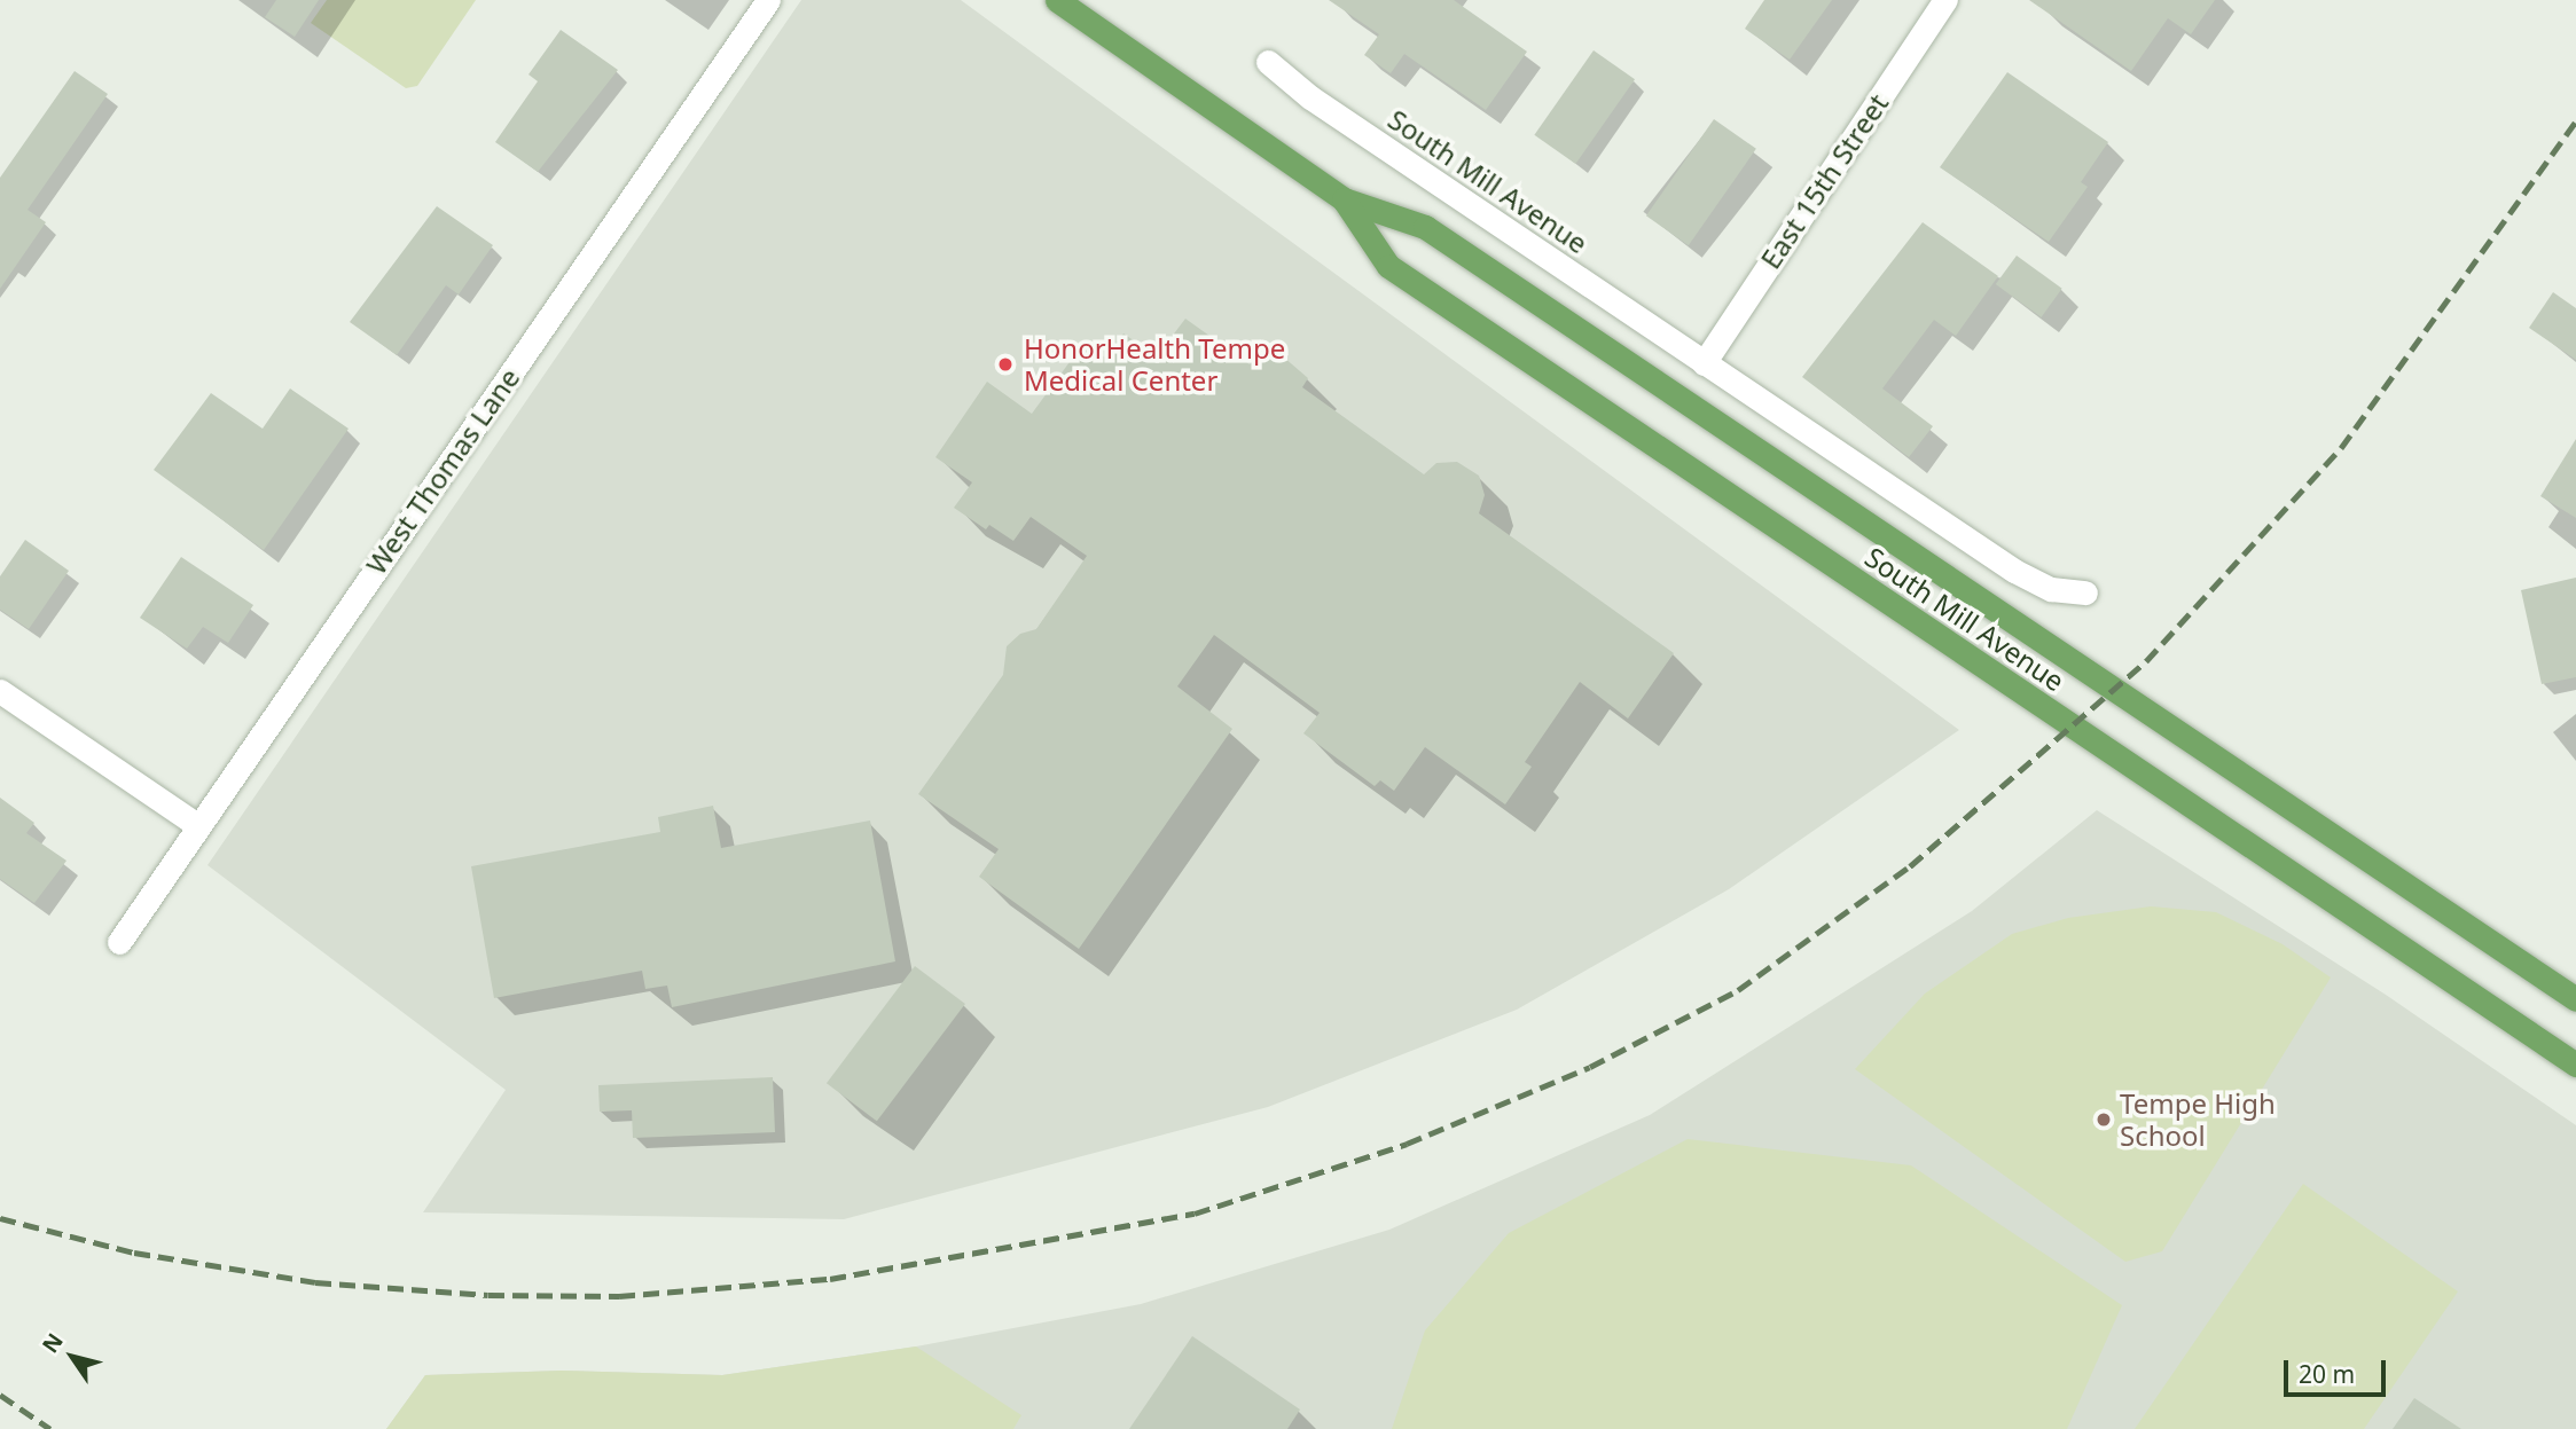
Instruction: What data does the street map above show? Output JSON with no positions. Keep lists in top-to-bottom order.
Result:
{
  "streets": {
    "main road": ["South Mill Avenue"],
    "street": ["East 15th Street", "West Thomas Lane"]
  },
  "crossings": [
    ["South Mill Avenue", "East 15th Street"]
  ],
  "places": ["HonorHealth Tempe Medical Center", "Tempe High School"],
  "scale_bar": "20 m",
  "north": "top left"
}
